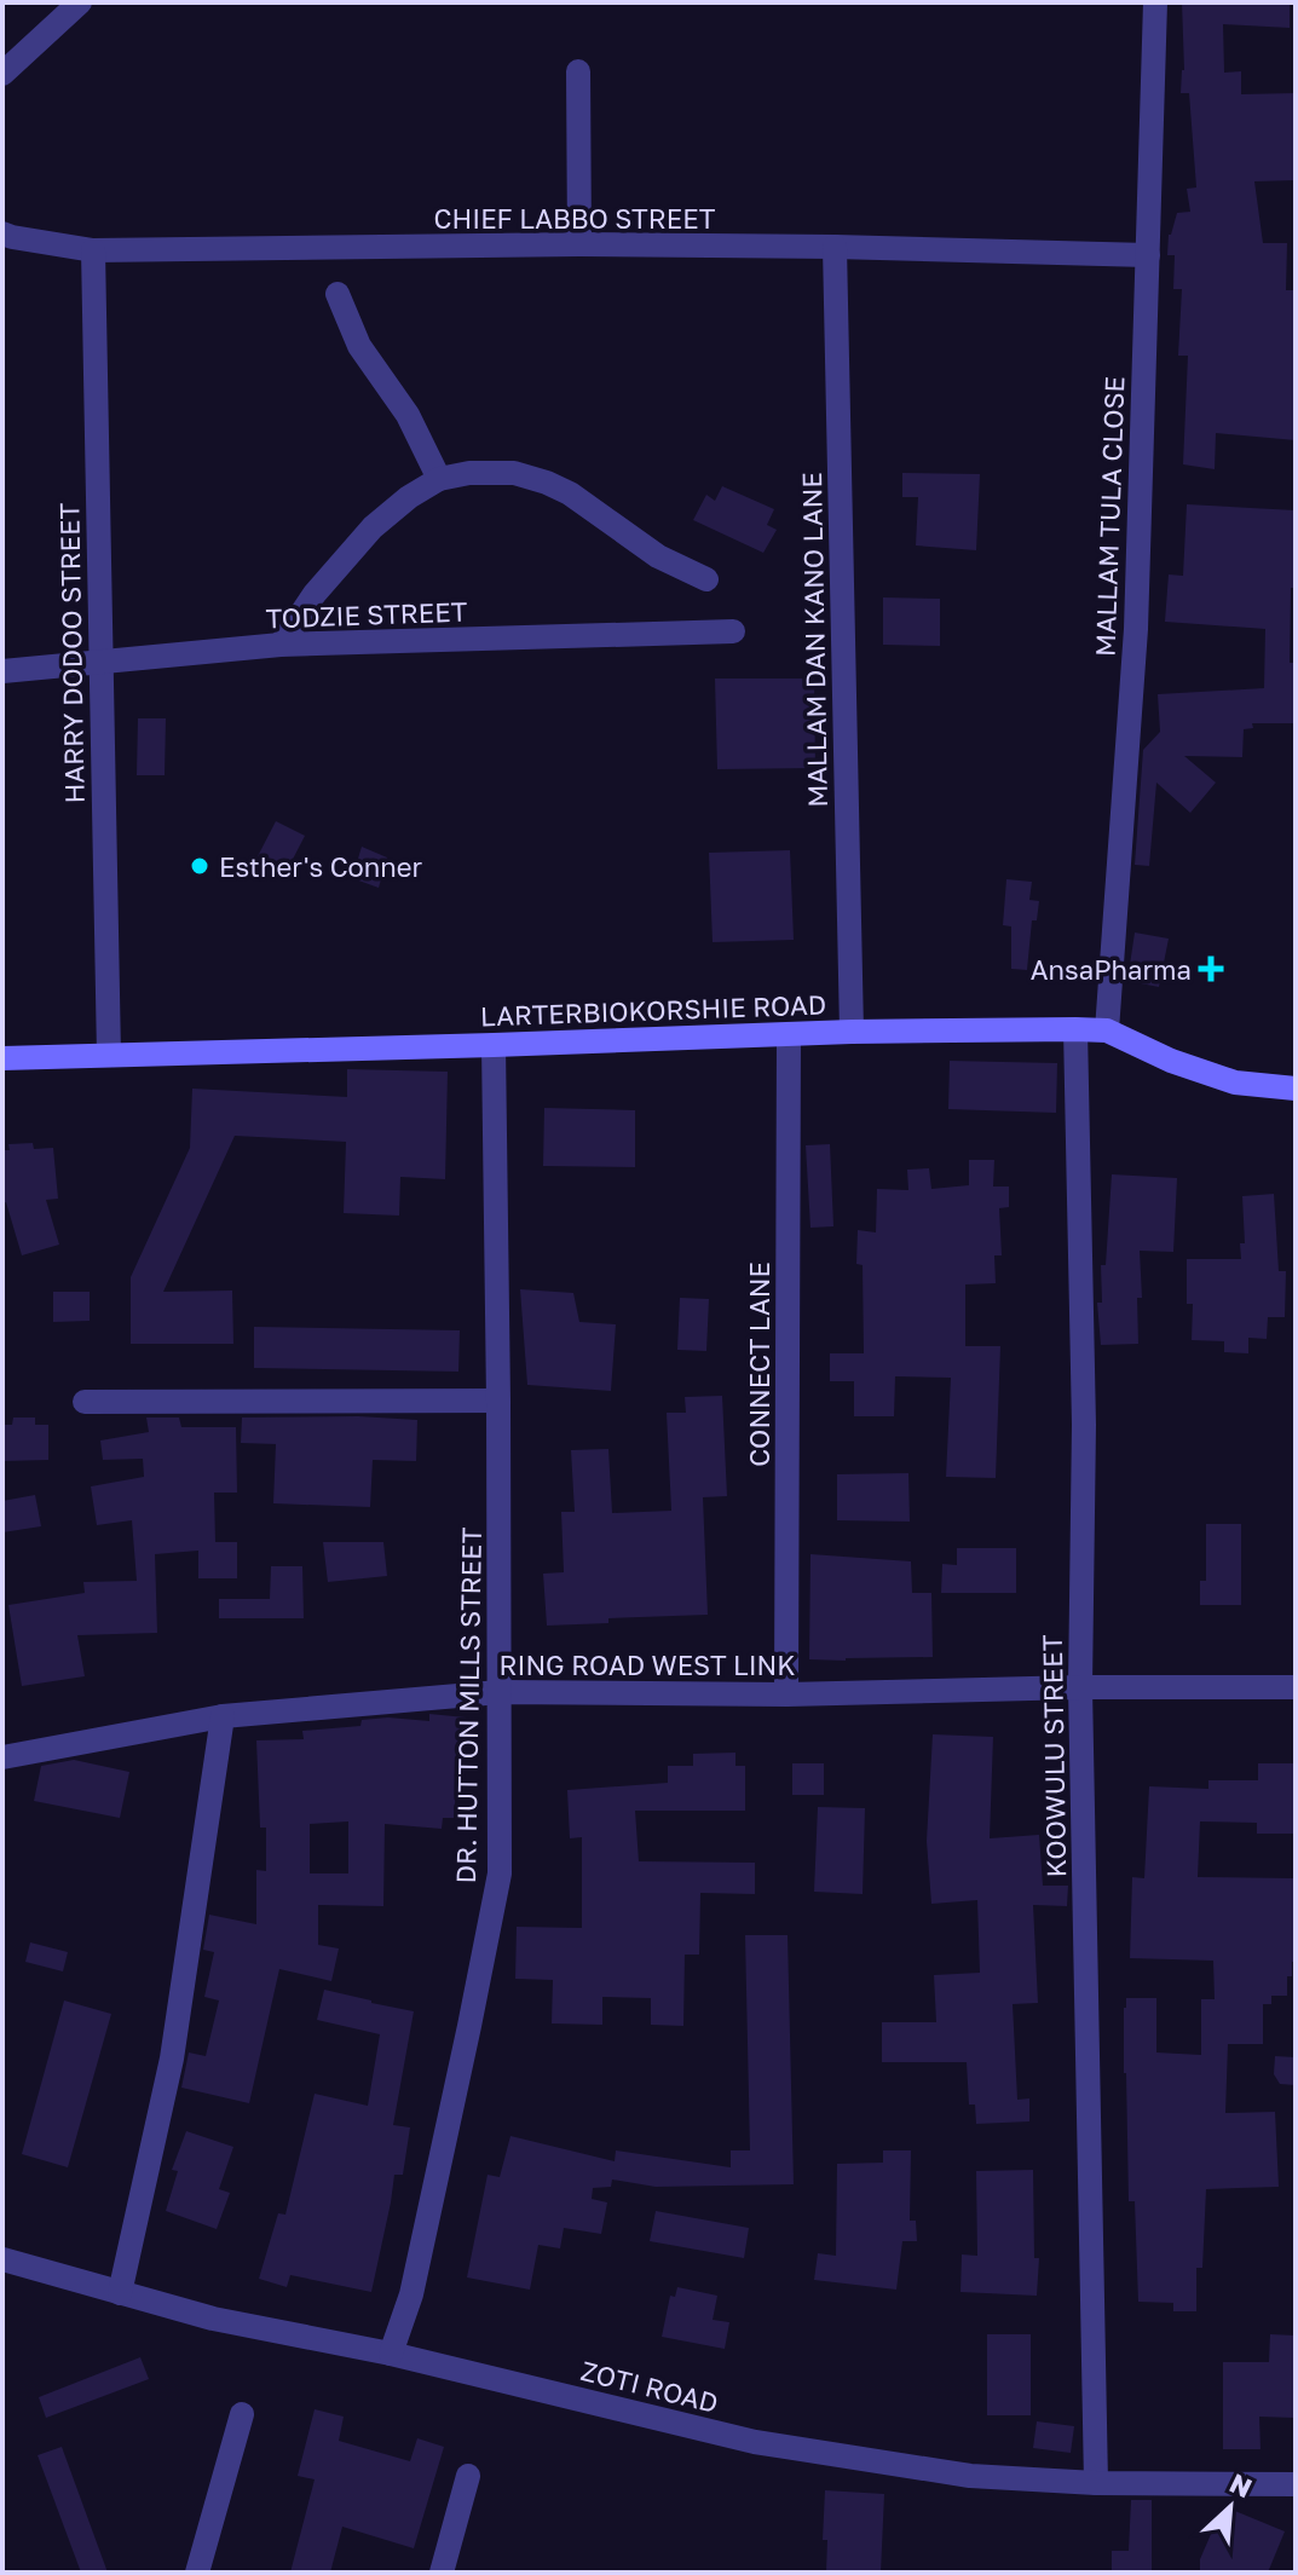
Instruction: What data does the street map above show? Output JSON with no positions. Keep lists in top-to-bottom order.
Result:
{
  "streets": {
    "street": [
      "CHIEF LABBO STREET",
      "MALLAM TULA CLOSE",
      "TODZIE STREET",
      "MALLAM DAN KANO LANE",
      "HARRY DODOO STREET",
      "LARTERBIOKORSHIE ROAD",
      "CONNECT LANE",
      "RING ROAD WEST LINK",
      "DR. HUTTON MILLS STREET",
      "KOOWULU STREET",
      "ZOTI ROAD"
    ]
  },
  "crossings": [
    ["CHIEF LABBO STREET", "MALLAM TULA CLOSE"],
    ["CHIEF LABBO STREET", "MALLAM DAN KANO LANE"],
    ["CHIEF LABBO STREET", "HARRY DODOO STREET"],
    ["MALLAM TULA CLOSE", "LARTERBIOKORSHIE ROAD"],
    ["TODZIE STREET", "HARRY DODOO STREET"],
    ["MALLAM DAN KANO LANE", "LARTERBIOKORSHIE ROAD"],
    ["HARRY DODOO STREET", "LARTERBIOKORSHIE ROAD"],
    ["LARTERBIOKORSHIE ROAD", "CONNECT LANE"],
    ["LARTERBIOKORSHIE ROAD", "DR. HUTTON MILLS STREET"],
    ["LARTERBIOKORSHIE ROAD", "KOOWULU STREET"],
    ["CONNECT LANE", "RING ROAD WEST LINK"],
    ["RING ROAD WEST LINK", "DR. HUTTON MILLS STREET"],
    ["RING ROAD WEST LINK", "KOOWULU STREET"],
    ["DR. HUTTON MILLS STREET", "ZOTI ROAD"],
    ["KOOWULU STREET", "ZOTI ROAD"]
  ],
  "places": {
    "other": ["Esther's Conner"],
    "health": ["AnsaPharma"]
  },
  "north": "top right"
}
